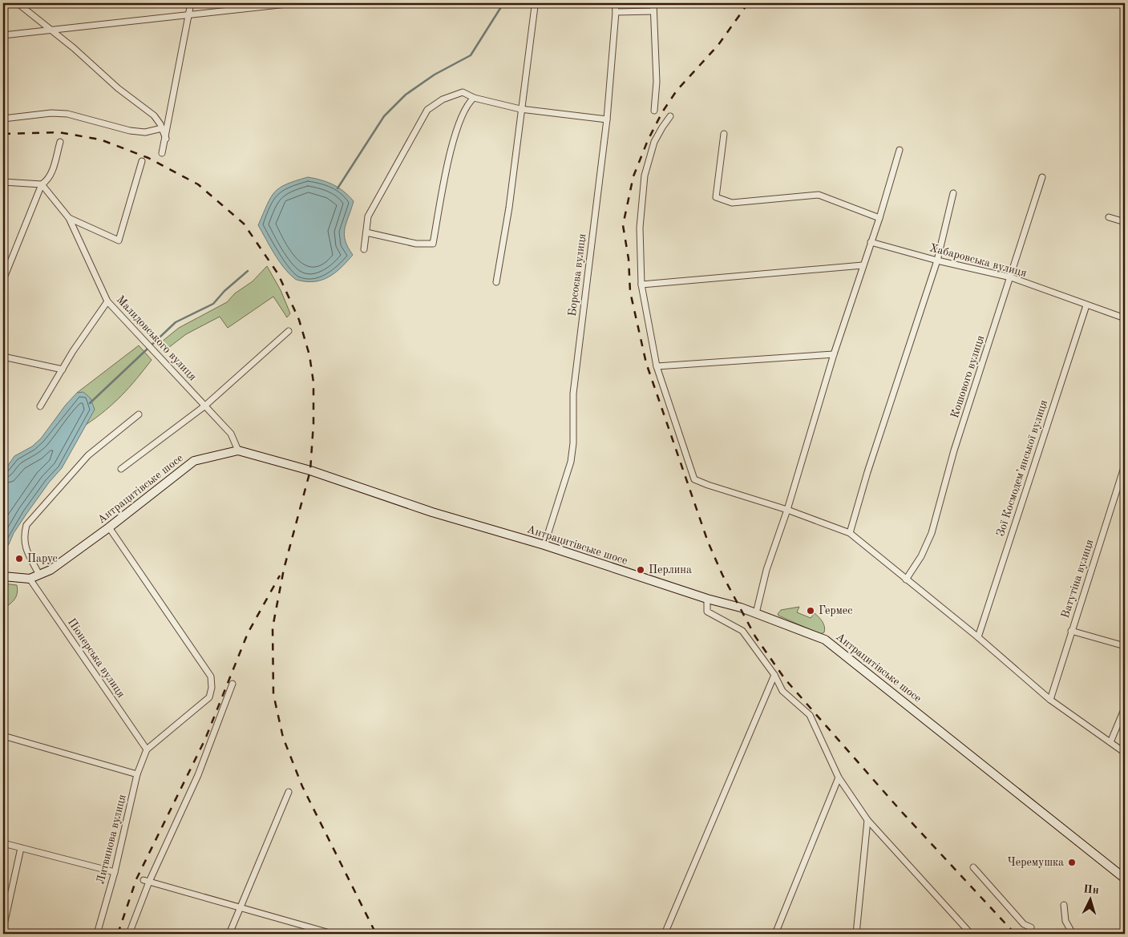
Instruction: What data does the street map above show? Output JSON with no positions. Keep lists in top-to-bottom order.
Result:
{
  "streets": {
    "main road": ["Антрацитівське шосе"],
    "street": [
      "Хабаровська вулиця",
      "Борсоєва вулиця",
      "Малидовського вулиця",
      "Кошового вулиця",
      "Зої Космодем’янської вулиця",
      "Ватутіна вулиця",
      "Піонерська вулиця",
      "Литвинова вулиця"
    ]
  },
  "crossings": [
    ["Хабаровська вулиця", "Кошового вулиця"],
    ["Хабаровська вулиця", "Зої Космодем’янської вулиця"],
    ["Борсоєва вулиця", "Антрацитівське шосе"],
    ["Малидовського вулиця", "Антрацитівське шосе"],
    ["Антрацитівське шосе", "Піонерська вулиця"],
    ["Піонерська вулиця", "Литвинова вулиця"]
  ],
  "places": [
    "Парус",
    "Перлина",
    "Гермес",
    "Черемушка"
  ],
  "north": "top"
}
